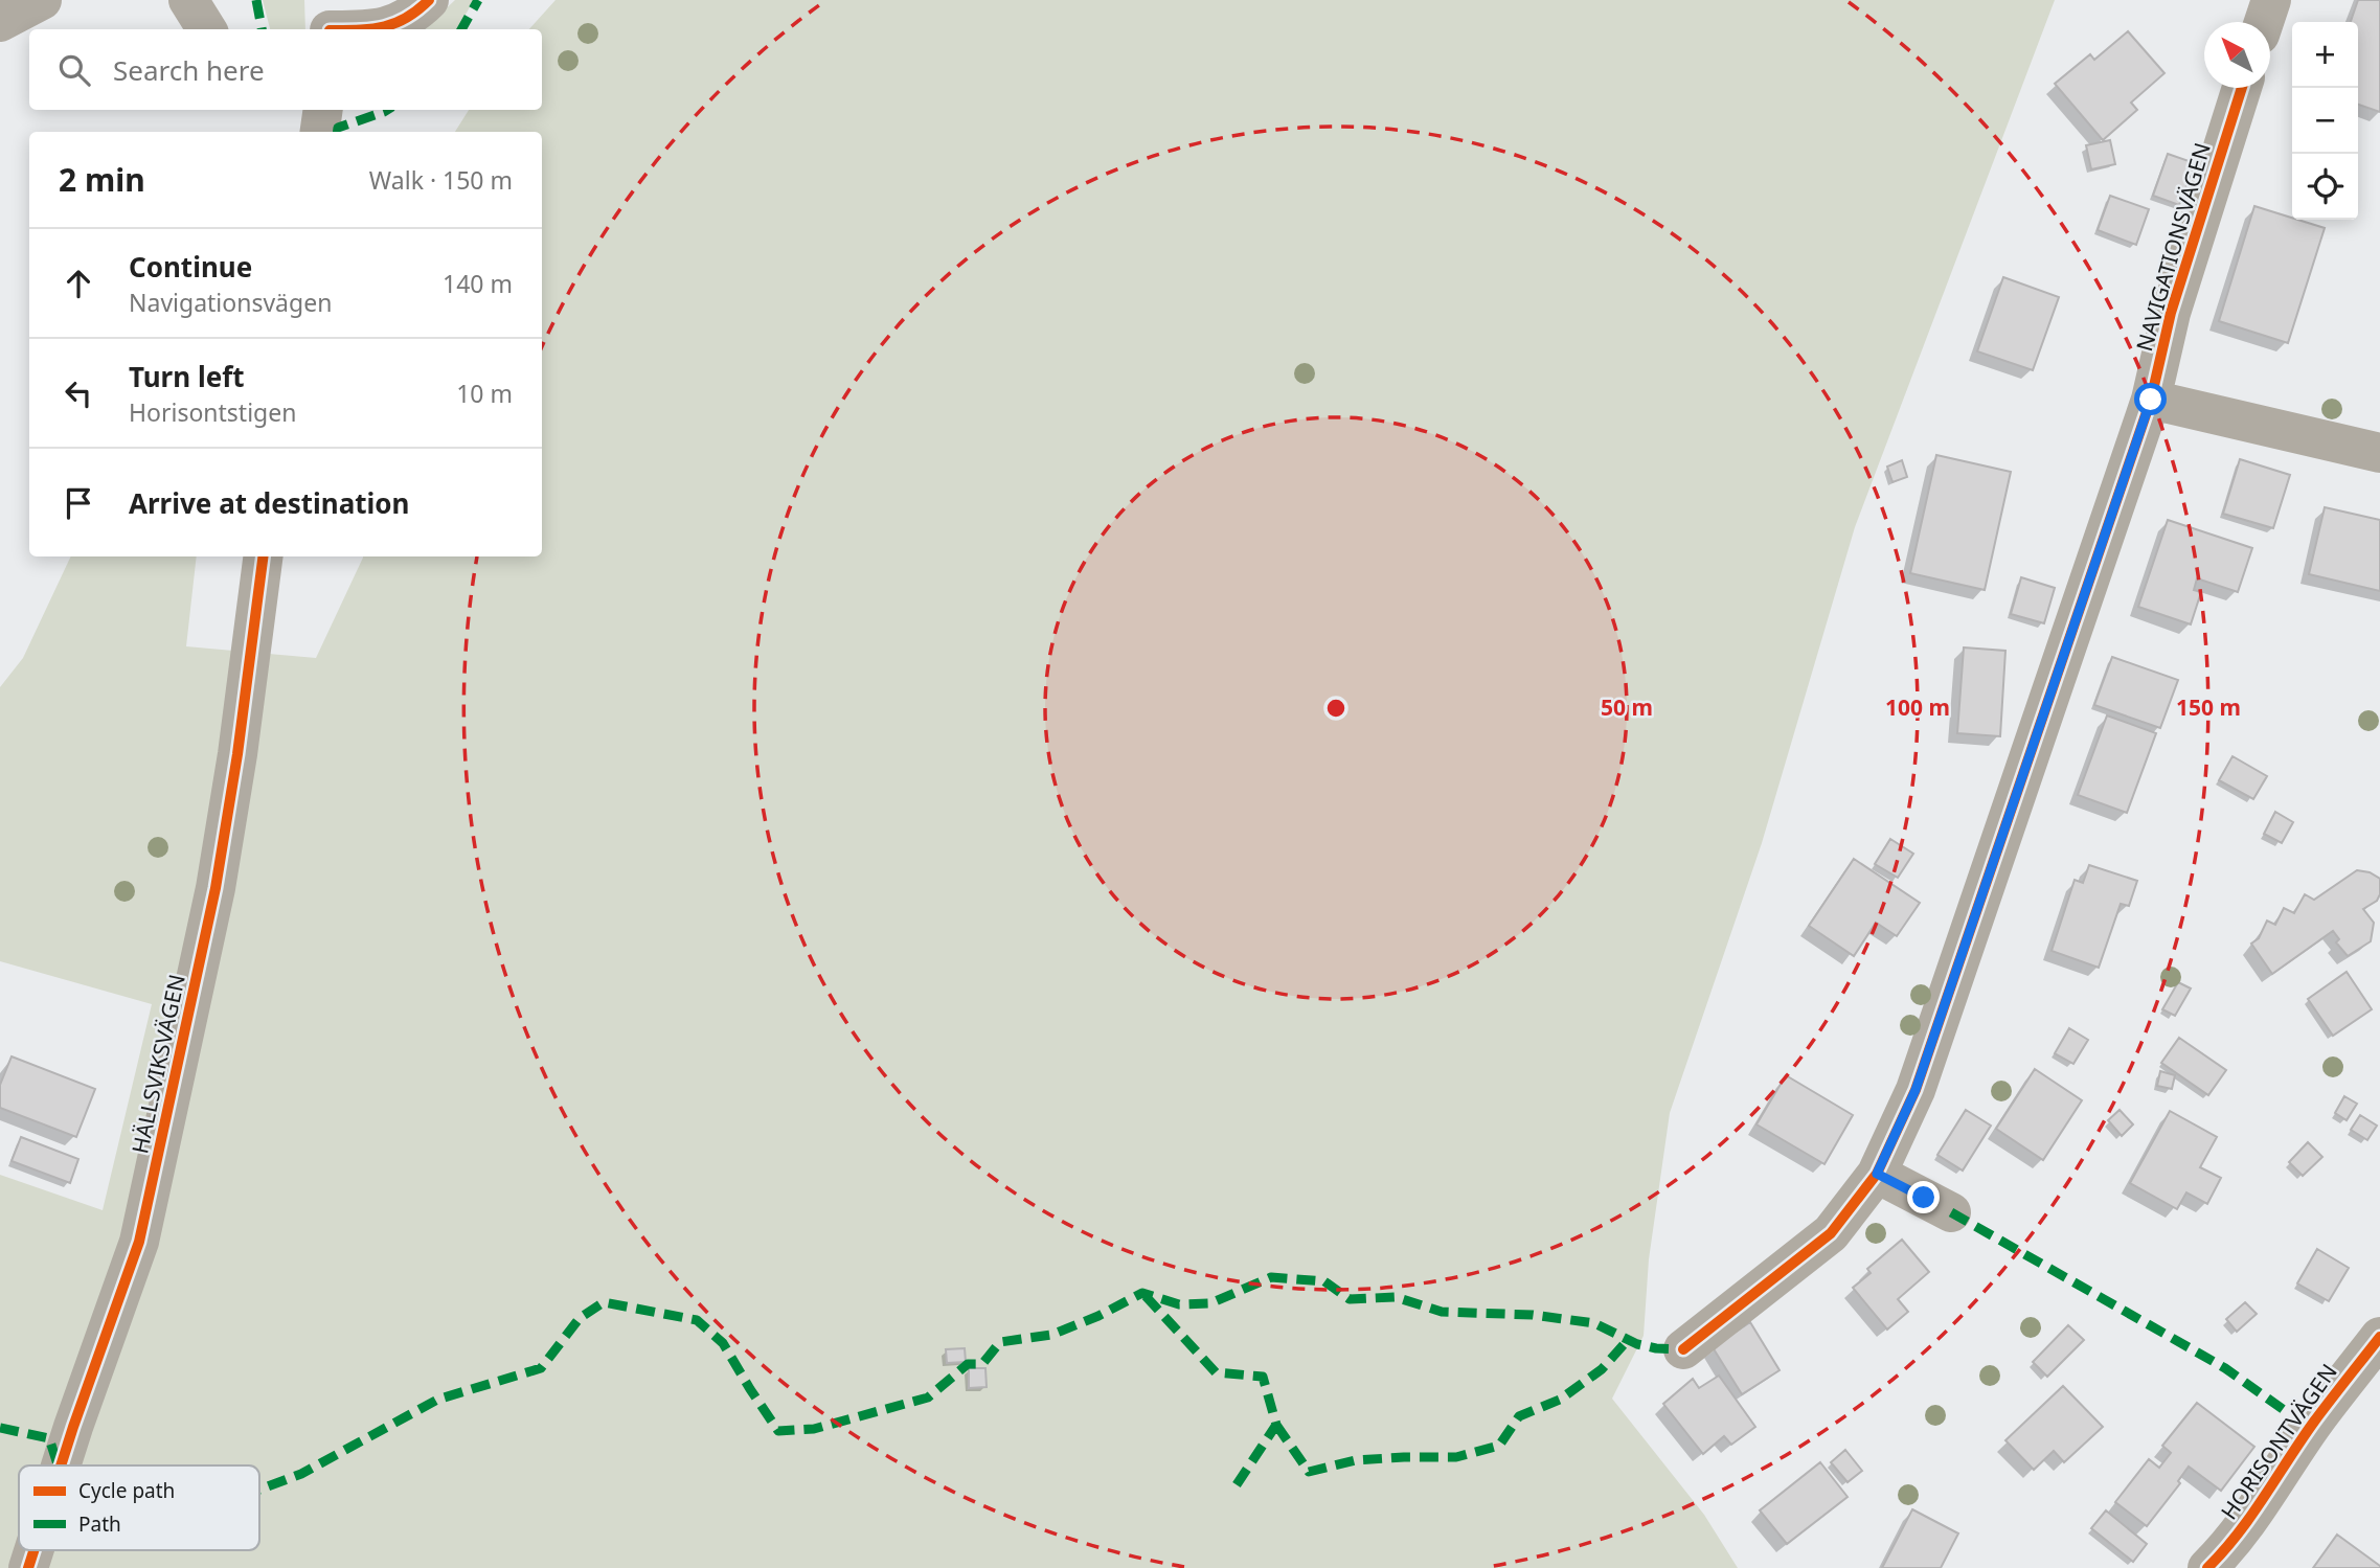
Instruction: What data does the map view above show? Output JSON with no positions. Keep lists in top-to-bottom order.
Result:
{
  "streets": {
    "street": ["NAVIGATIONSVÄGEN", "HÄLLSVIKSVÄGEN", "HORISONTVÄGEN"]
  },
  "legend": ["Cycle path", "Path"],
  "north": "top left",
  "page": {
    "map_buttons": ["+", "−"],
    "search": "Search here",
    "heading": ["2 min", "Walk · 150 m"],
    "list": [
      ["Continue", "Navigationsvägen", "140 m"],
      ["Turn left", "Horisontstigen", "10 m"],
      "Arrive at destination"
    ]
  },
  "rings": ["50 m", "100 m", "150 m"]
}
